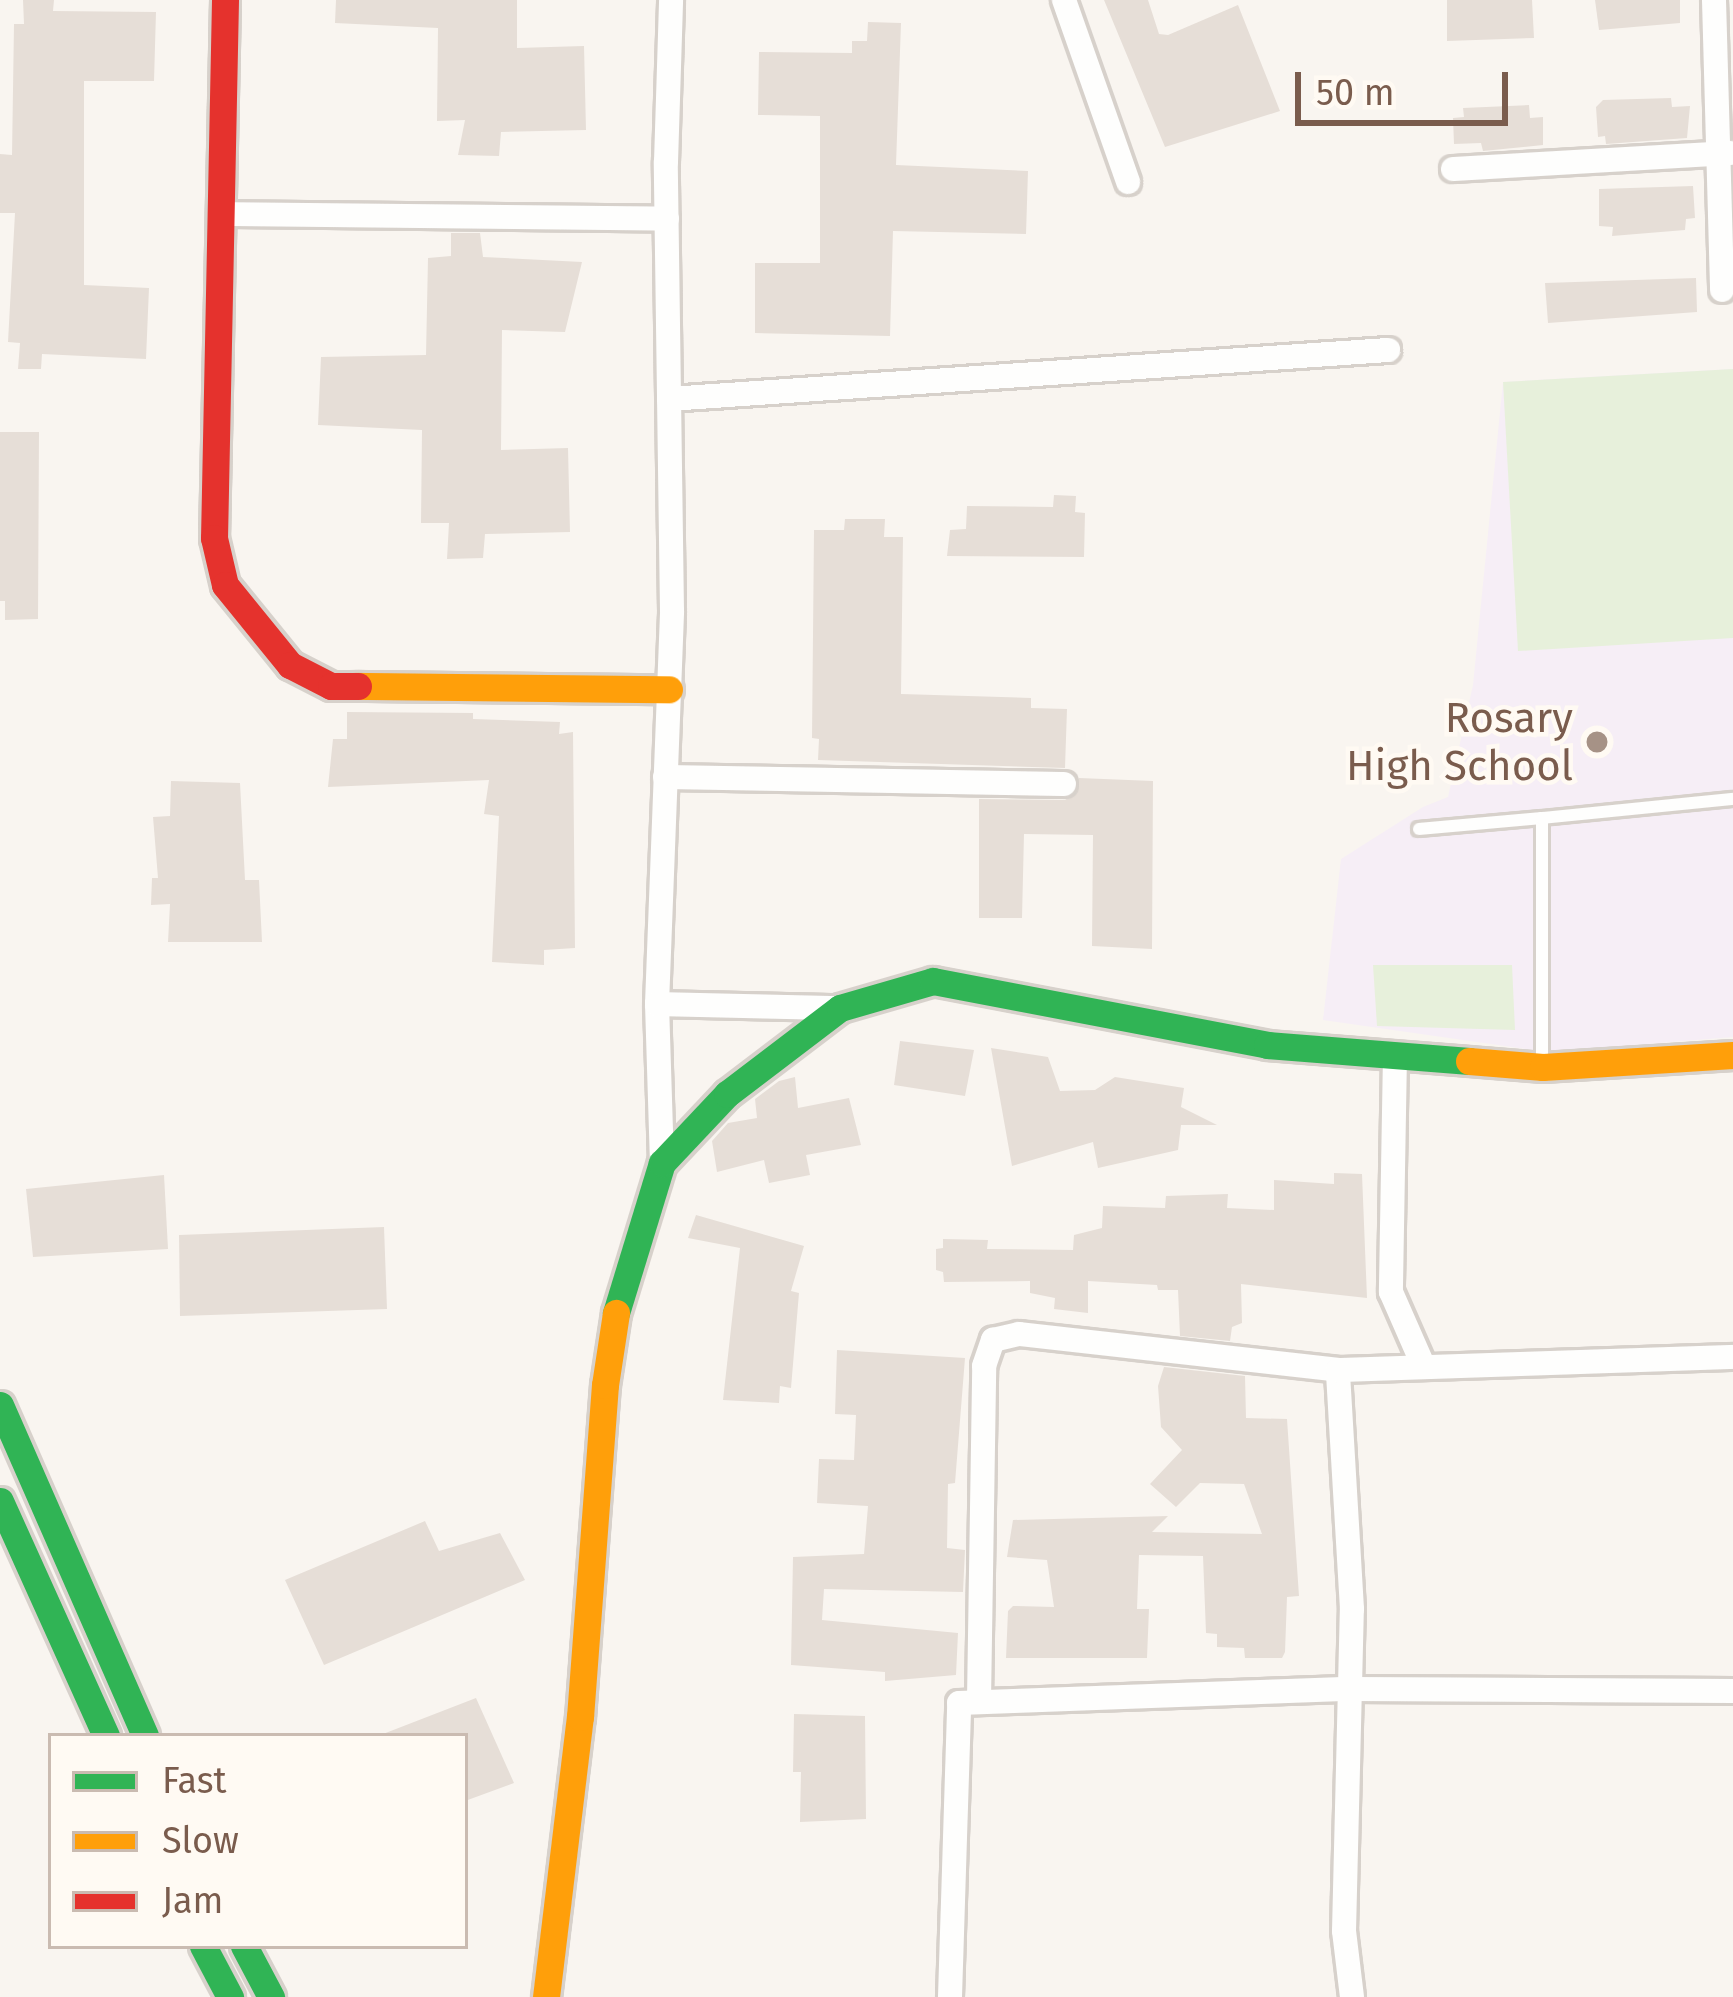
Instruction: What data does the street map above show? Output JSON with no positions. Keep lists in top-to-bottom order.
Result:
{
  "places": ["Rosary High School"],
  "legend": ["Fast", "Slow", "Jam"],
  "scale_bar": "50 m"
}
